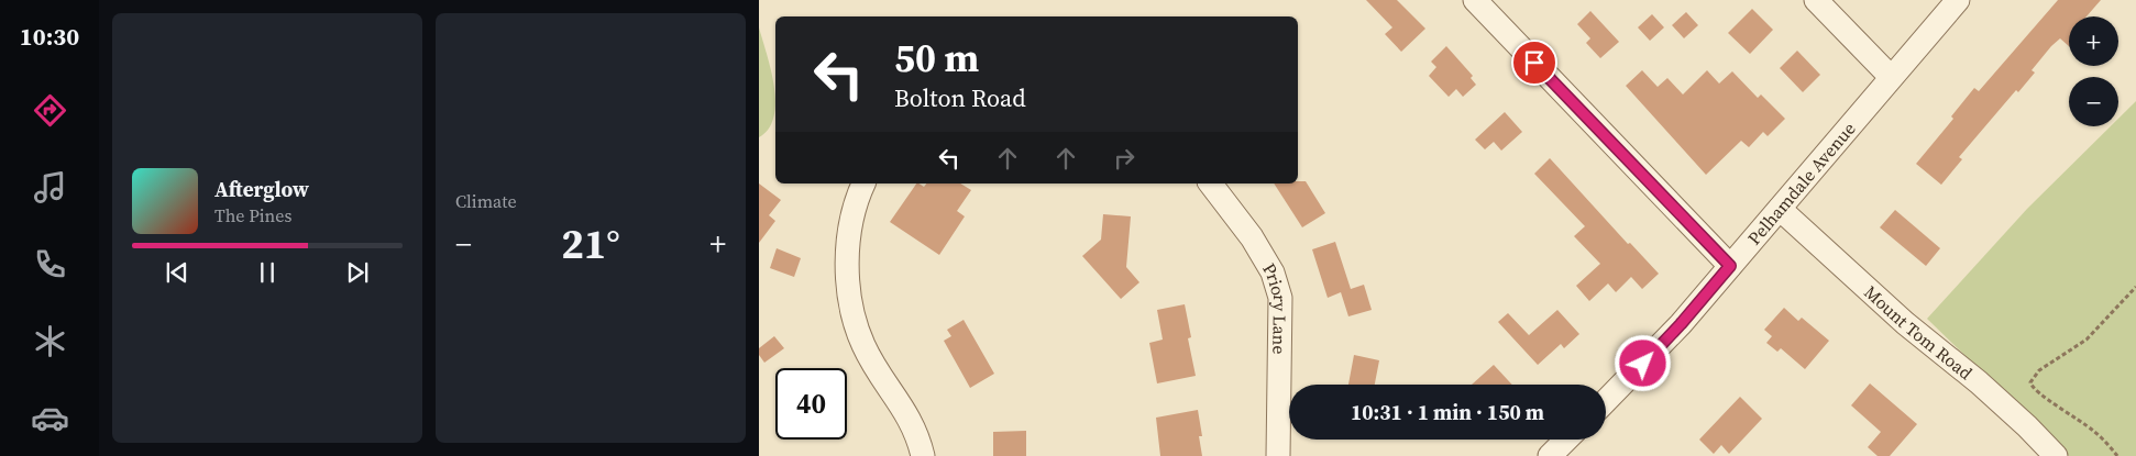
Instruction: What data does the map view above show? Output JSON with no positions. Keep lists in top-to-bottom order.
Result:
{
  "streets": {
    "street": ["Pelhamdale Avenue", "Priory Lane", "Mount Tom Road"]
  },
  "crossings": [
    ["Pelhamdale Avenue", "Mount Tom Road"]
  ],
  "page": {
    "tabs": "10:30",
    "tile": "Climate",
    "map_buttons": ["+", "−"],
    "turn": ["50 m", "Bolton Road"],
    "song": ["Afterglow", "The Pines"],
    "heat": ["−", "21°", "+"],
    "limit": "40",
    "trip": "10:31 · 1 min · 150 m"
  }
}
